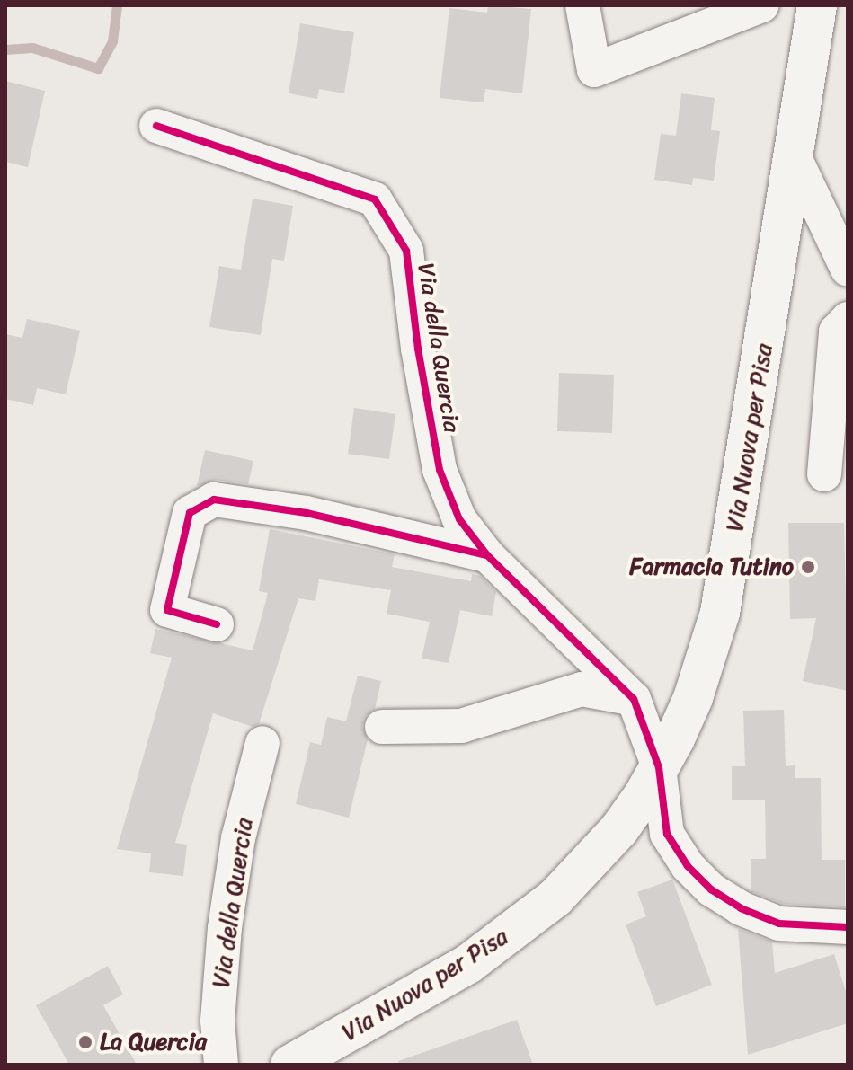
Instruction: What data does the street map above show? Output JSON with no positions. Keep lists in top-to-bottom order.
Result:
{
  "streets": {
    "main road": ["Via Nuova per Pisa"],
    "street": ["Via della Quercia"]
  },
  "crossings": [
    ["Via della Quercia", "Via Nuova per Pisa"]
  ],
  "places": ["Farmacia Tutino", "La Quercia"]
}
